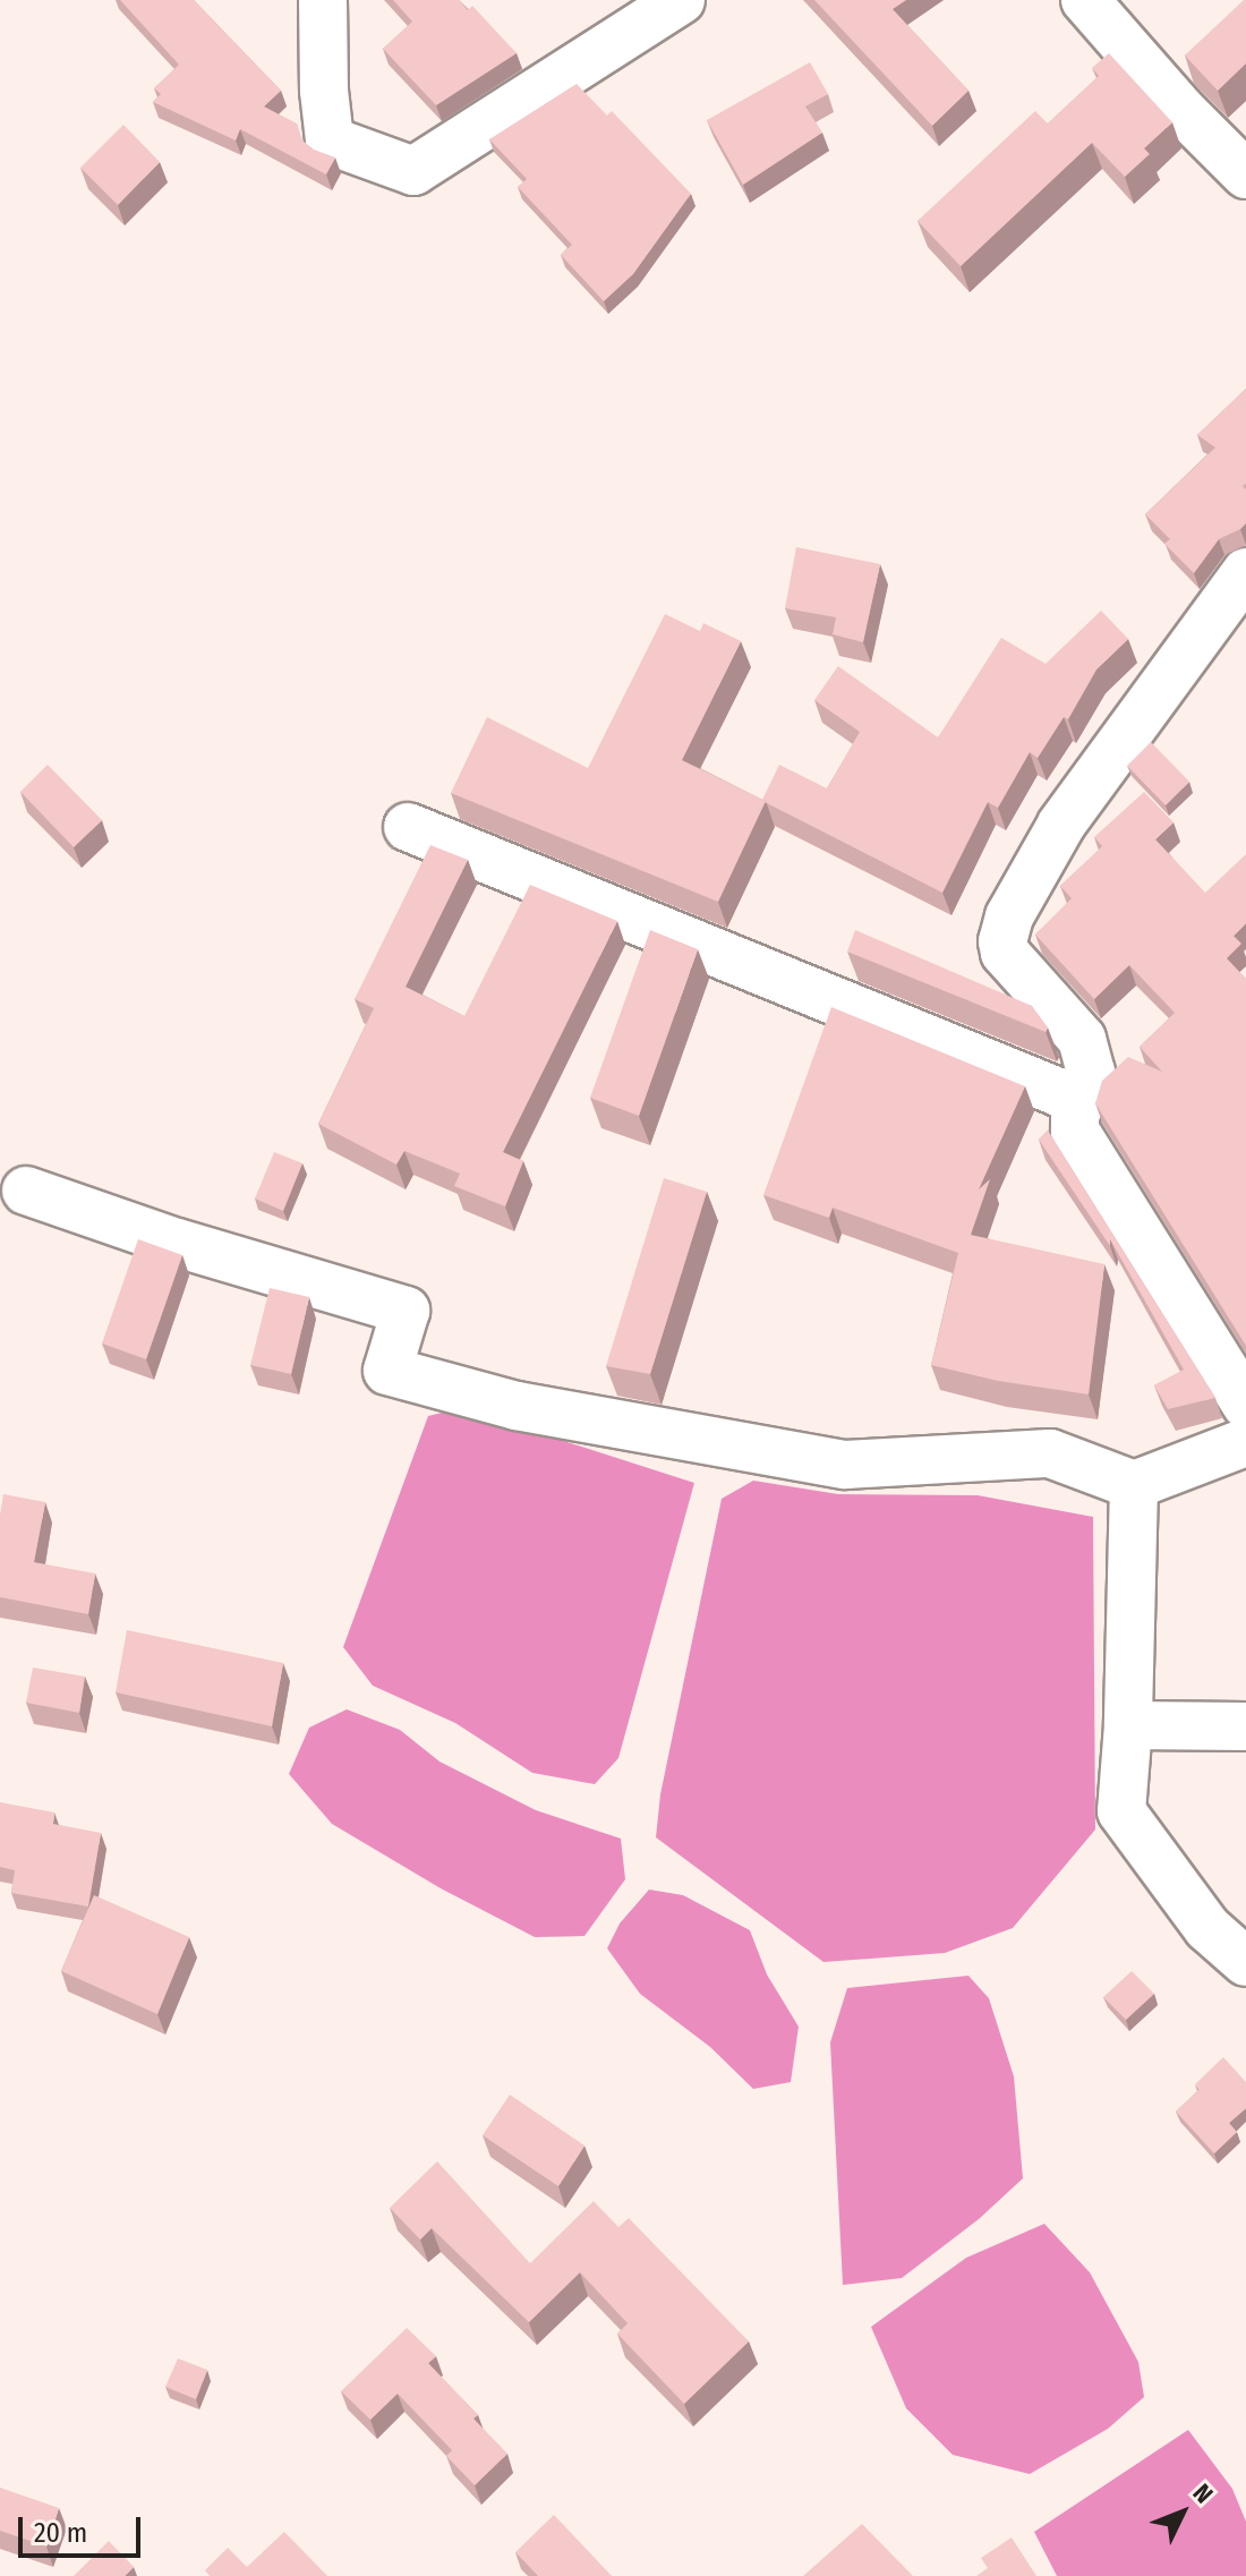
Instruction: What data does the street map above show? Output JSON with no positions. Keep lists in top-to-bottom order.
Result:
{
  "scale_bar": "20 m",
  "north": "top right"
}
